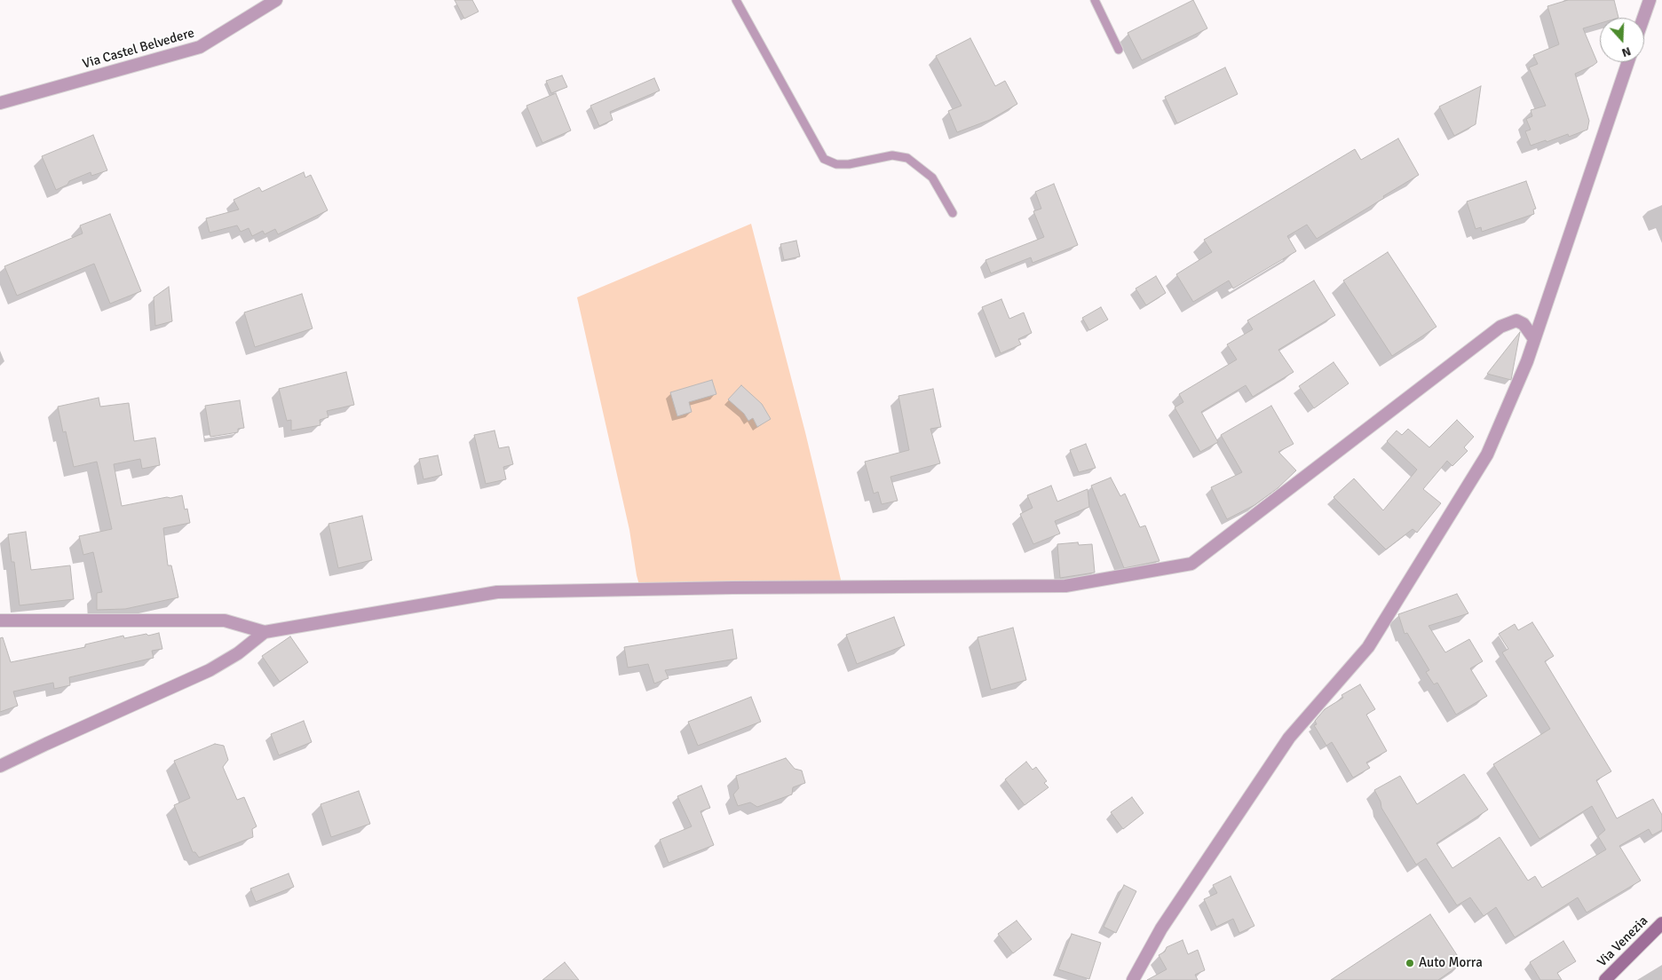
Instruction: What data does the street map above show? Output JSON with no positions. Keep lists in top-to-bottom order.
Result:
{
  "streets": {
    "main road": ["Via Venezia"],
    "street": ["Via Castel Belvedere"]
  },
  "places": ["Auto Morra"],
  "north": "bottom"
}
